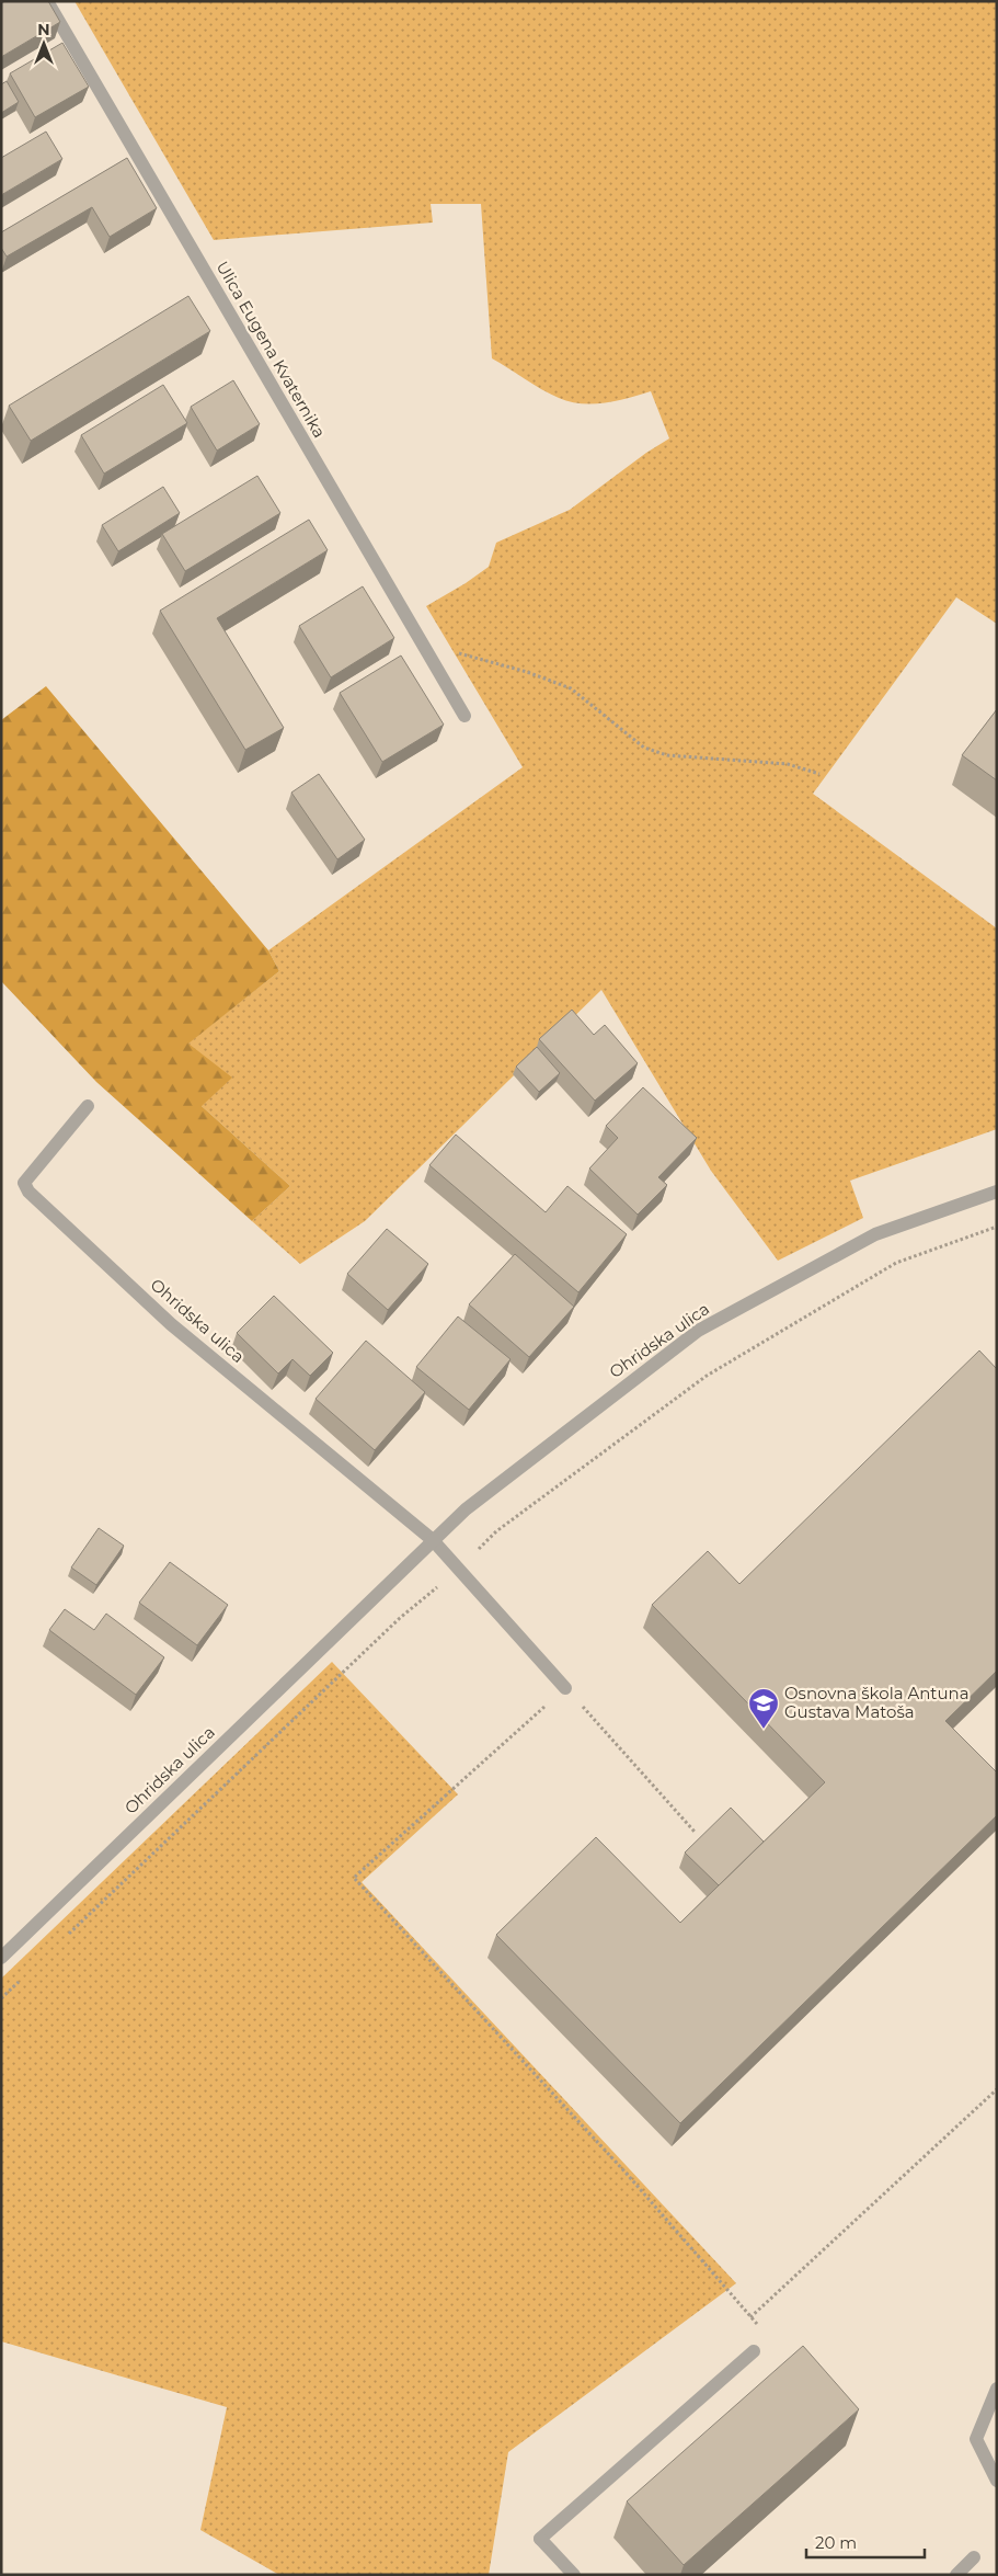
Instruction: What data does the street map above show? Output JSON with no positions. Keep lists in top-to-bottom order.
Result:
{
  "streets": {
    "street": ["Ulica Eugena Kvaternika", "Ohridska ulica"]
  },
  "places": {
    "school or university": ["Osnovna škola Antuna Gustava Matoša"]
  },
  "scale_bar": "20 m",
  "north": "top"
}
